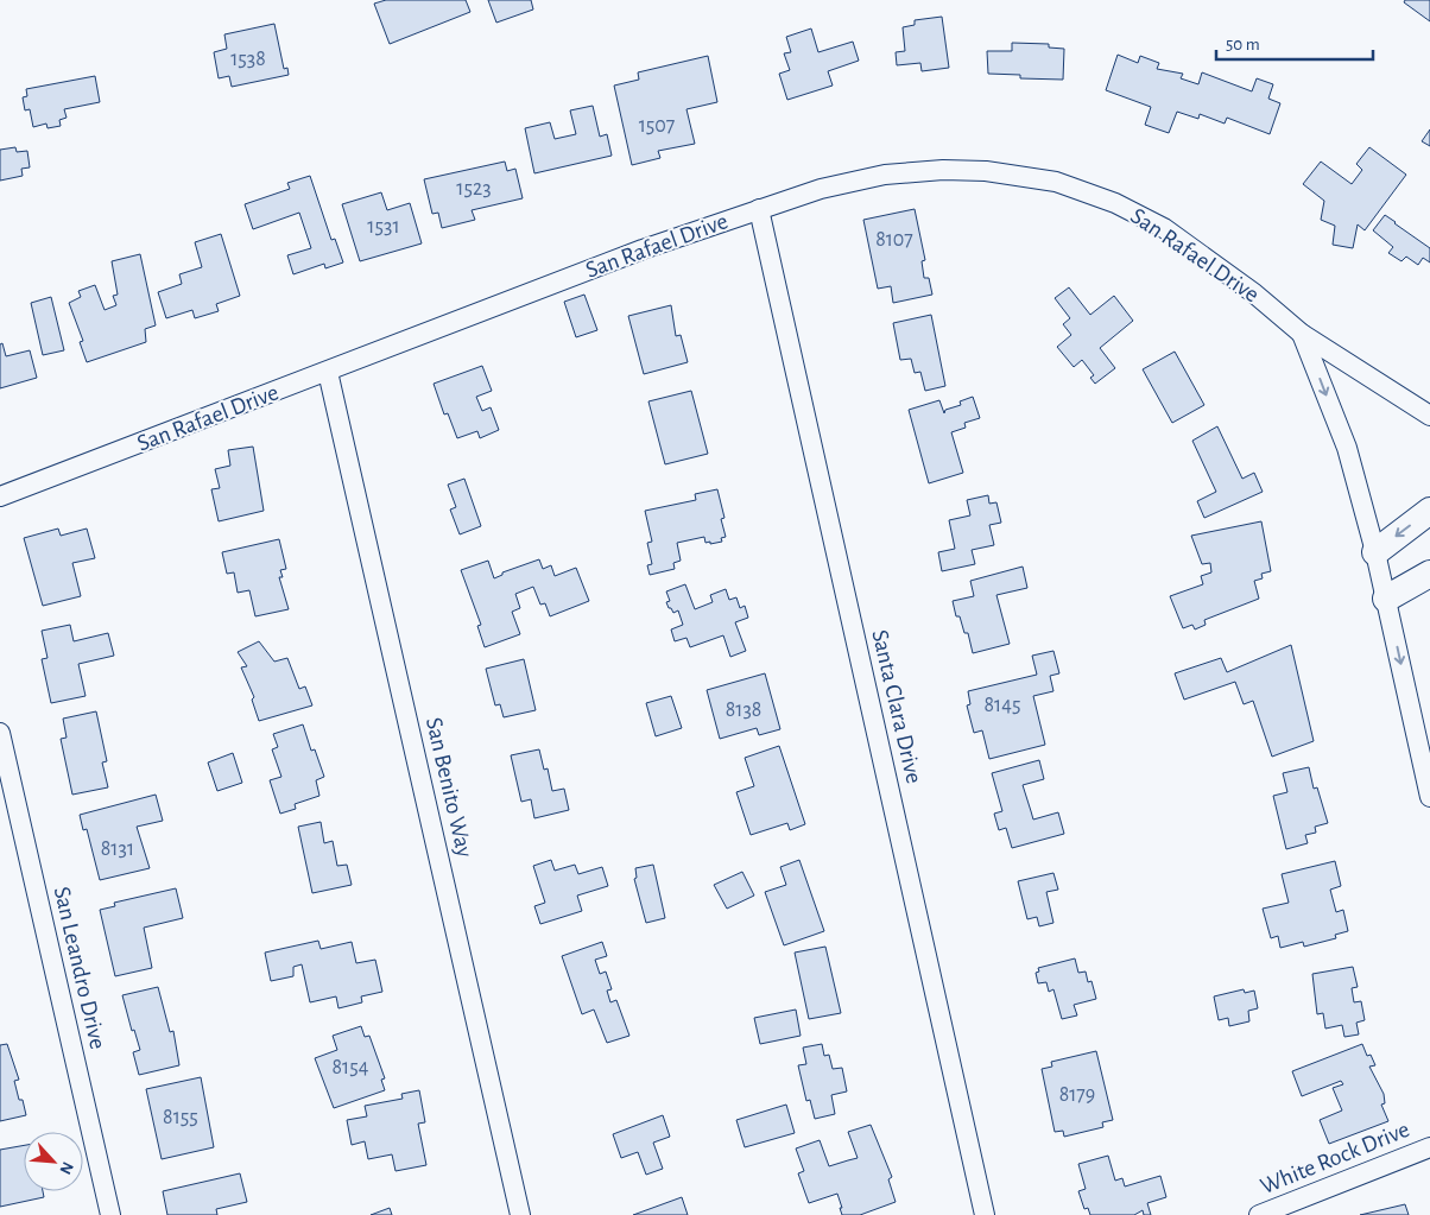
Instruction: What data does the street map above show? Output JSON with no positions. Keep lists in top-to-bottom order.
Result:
{
  "streets": {
    "street": [
      "San Rafael Drive",
      "Santa Clara Drive",
      "San Benito Way",
      "San Leandro Drive",
      "White Rock Drive"
    ]
  },
  "crossings": [
    ["San Rafael Drive", "Santa Clara Drive"],
    ["San Rafael Drive", "San Benito Way"]
  ],
  "house_numbers": [
    "1538",
    "1507",
    "1523",
    "1531",
    "8107",
    "8145",
    "8138",
    "8131",
    "8154",
    "8179",
    "8155"
  ],
  "scale_bar": "50 m",
  "north": "bottom right"
}
